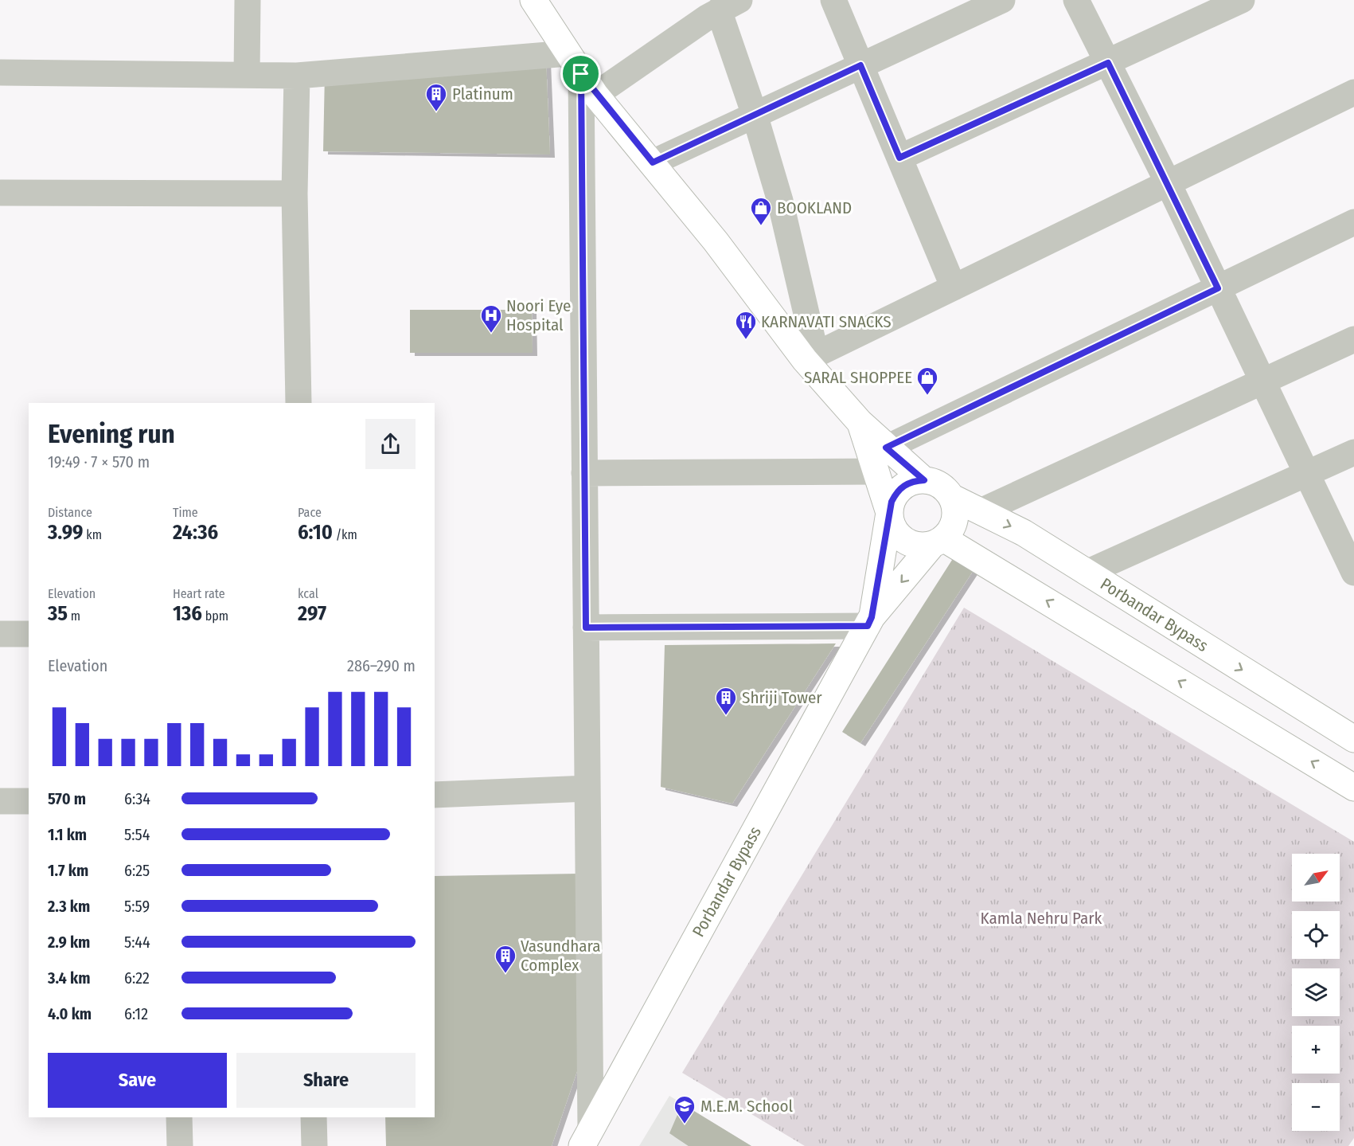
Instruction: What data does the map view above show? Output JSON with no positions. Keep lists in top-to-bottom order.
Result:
{
  "streets": {
    "main road": ["Porbandar Bypass"]
  },
  "parks": ["Kamla Nehru Park"],
  "places": {
    "building": ["Platinum", "Shriji Tower", "Vasundhara Complex"],
    "shop": ["BOOKLAND", "SARAL SHOPPEE"],
    "hospital": ["Noori Eye Hospital"],
    "restaurant": ["KARNAVATI SNACKS"],
    "school or university": ["M.E.M. School"]
  },
  "north": "top right",
  "page": {
    "heading": ["Evening run", "19:49 · 7 × 570 m"],
    "stats": [
      ["Distance", "3.99 km"],
      ["Time", "24:36"],
      ["Pace", "6:10 /km"],
      ["Elevation", "35 m"],
      ["Heart rate", "136 bpm"],
      ["kcal", "297"]
    ],
    "chart": ["Elevation", "286–290 m"],
    "list": [
      {
        "name": "570 m",
        "note": "6:34"
      },
      {
        "name": "1.1 km",
        "note": "5:54"
      },
      {
        "name": "1.7 km",
        "note": "6:25"
      },
      {
        "name": "2.3 km",
        "note": "5:59"
      },
      {
        "name": "2.9 km",
        "note": "5:44"
      },
      {
        "name": "3.4 km",
        "note": "6:22"
      },
      {
        "name": "4.0 km",
        "note": "6:12"
      }
    ],
    "map_buttons": ["+", "−"],
    "buttons": ["Save", "Share"]
  }
}
